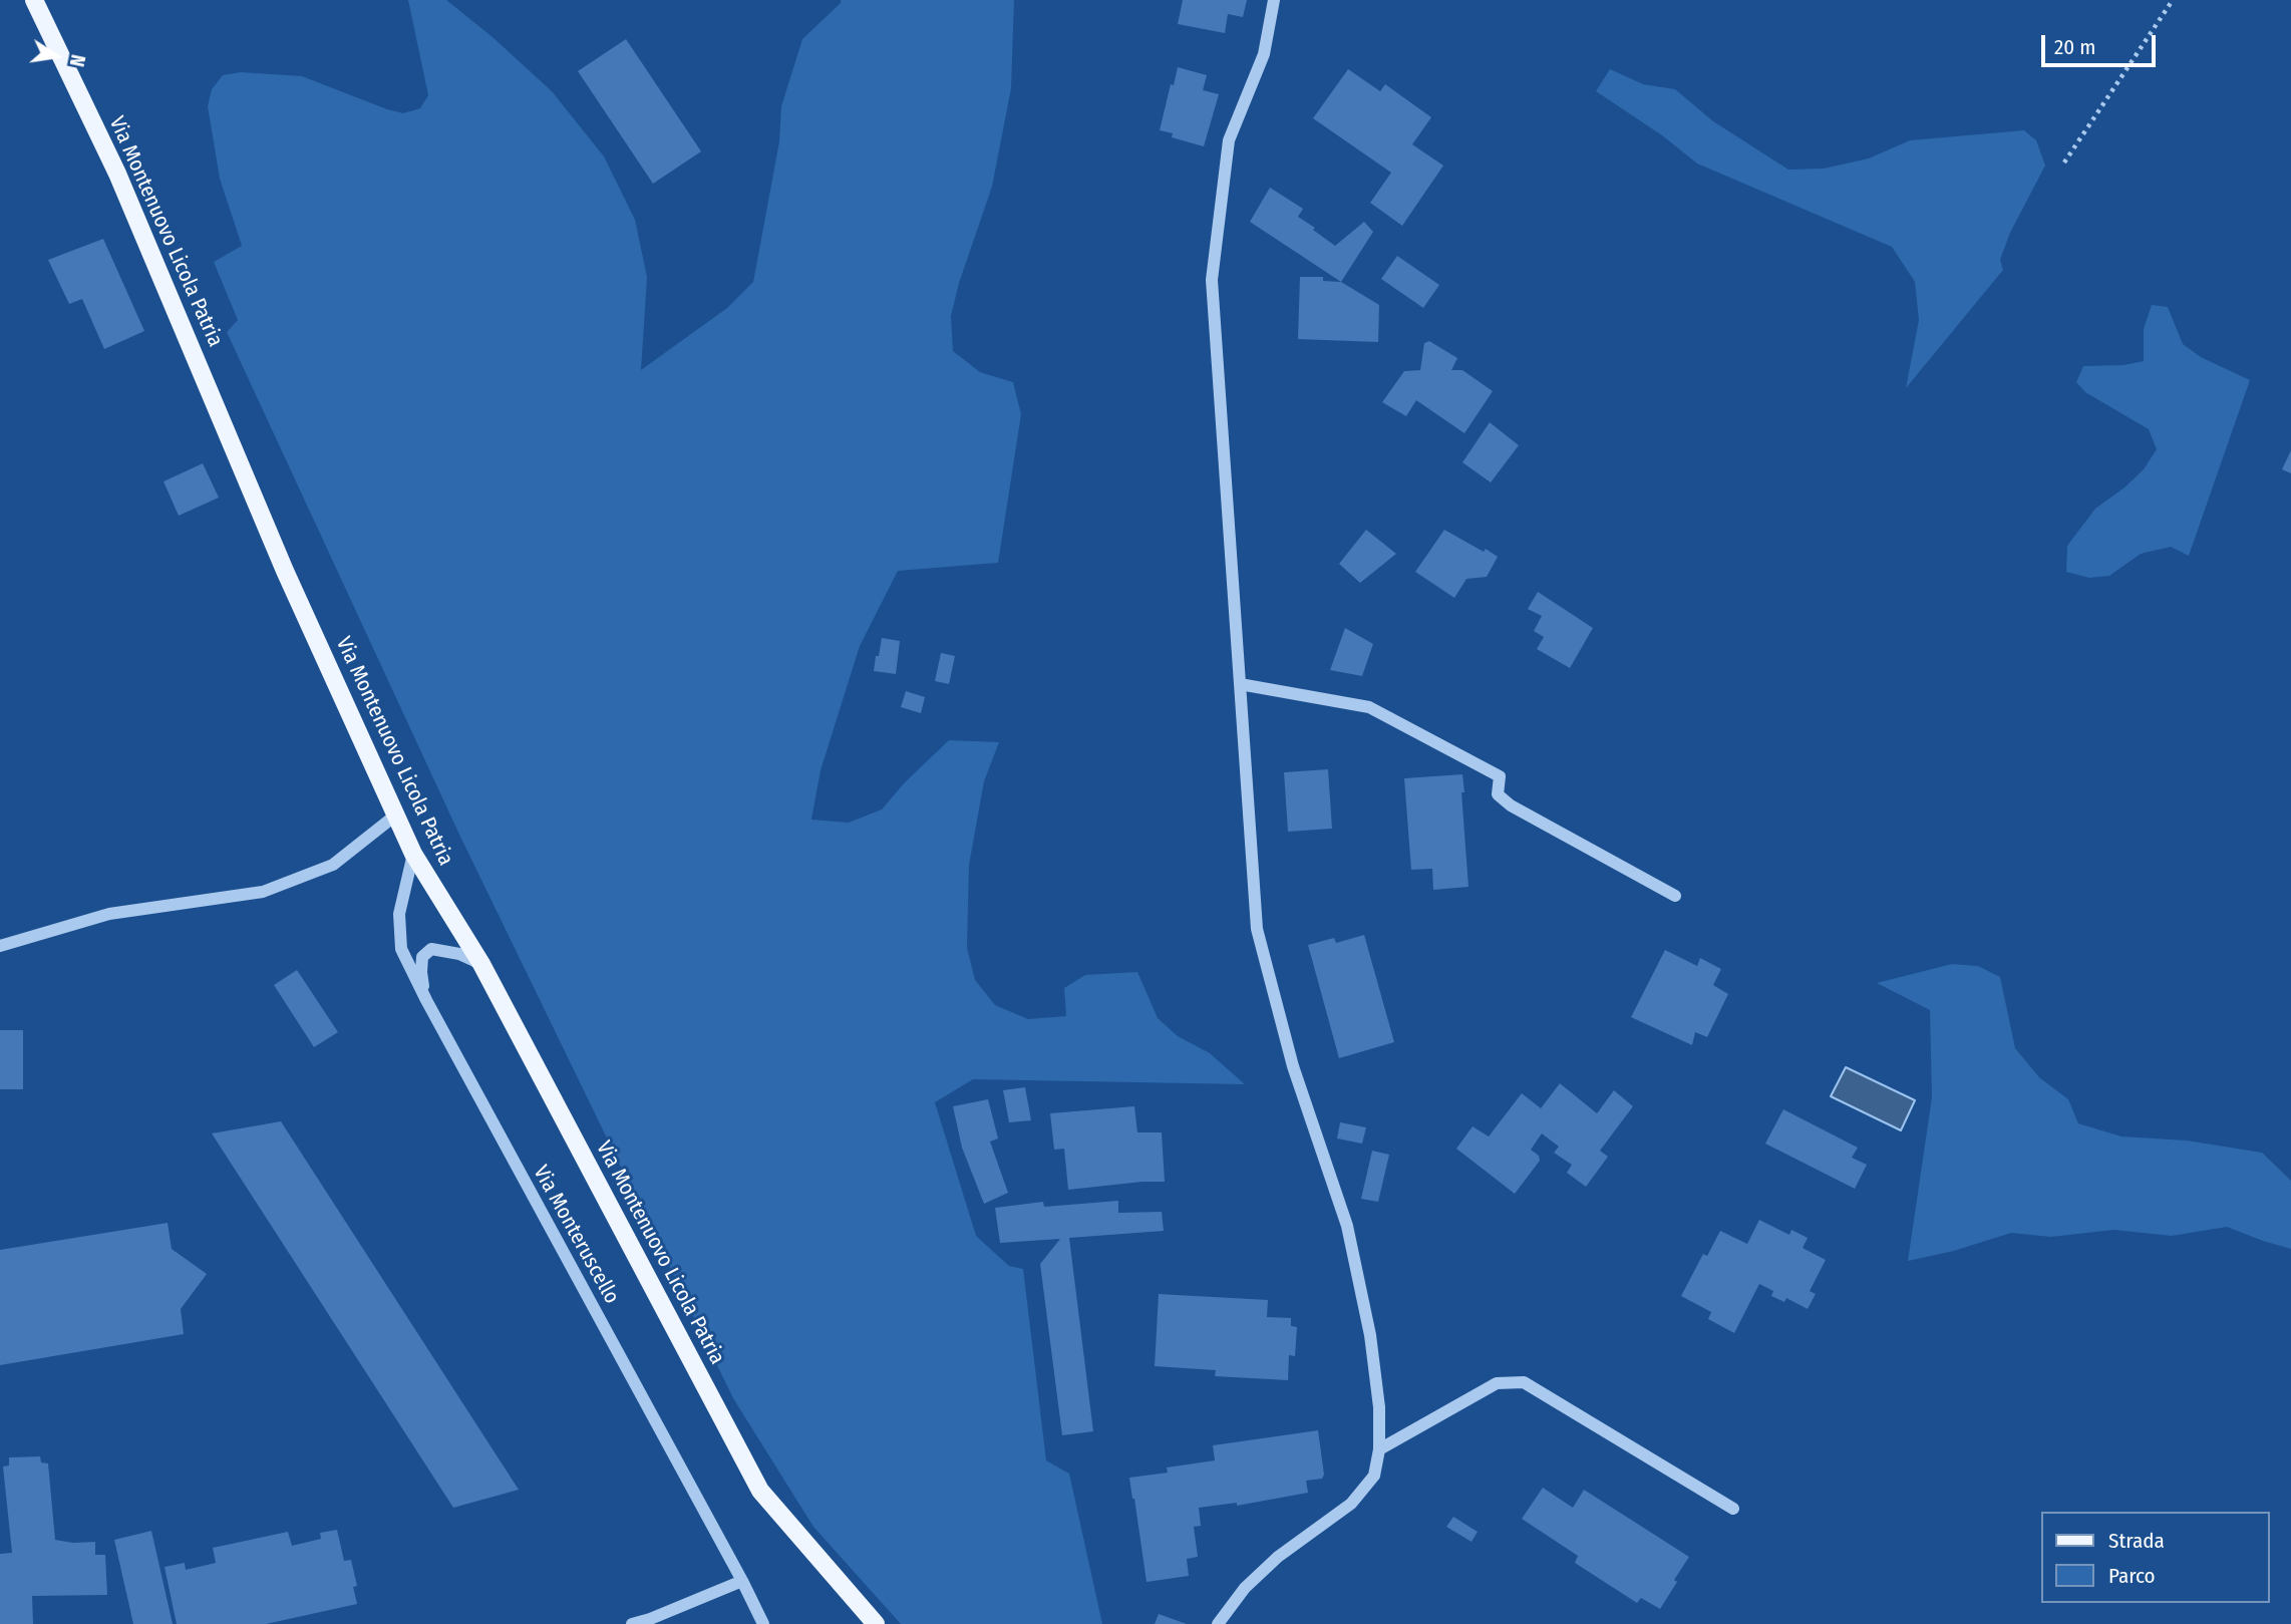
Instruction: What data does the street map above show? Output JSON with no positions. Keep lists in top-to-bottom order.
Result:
{
  "streets": {
    "main road": ["Via Montenuovo Licola Patria"],
    "street": ["Via Monteruscello"]
  },
  "crossings": [
    ["Via Montenuovo Licola Patria", "Via Monteruscello"]
  ],
  "legend": ["Strada", "Parco"],
  "scale_bar": "20 m",
  "north": "right"
}
